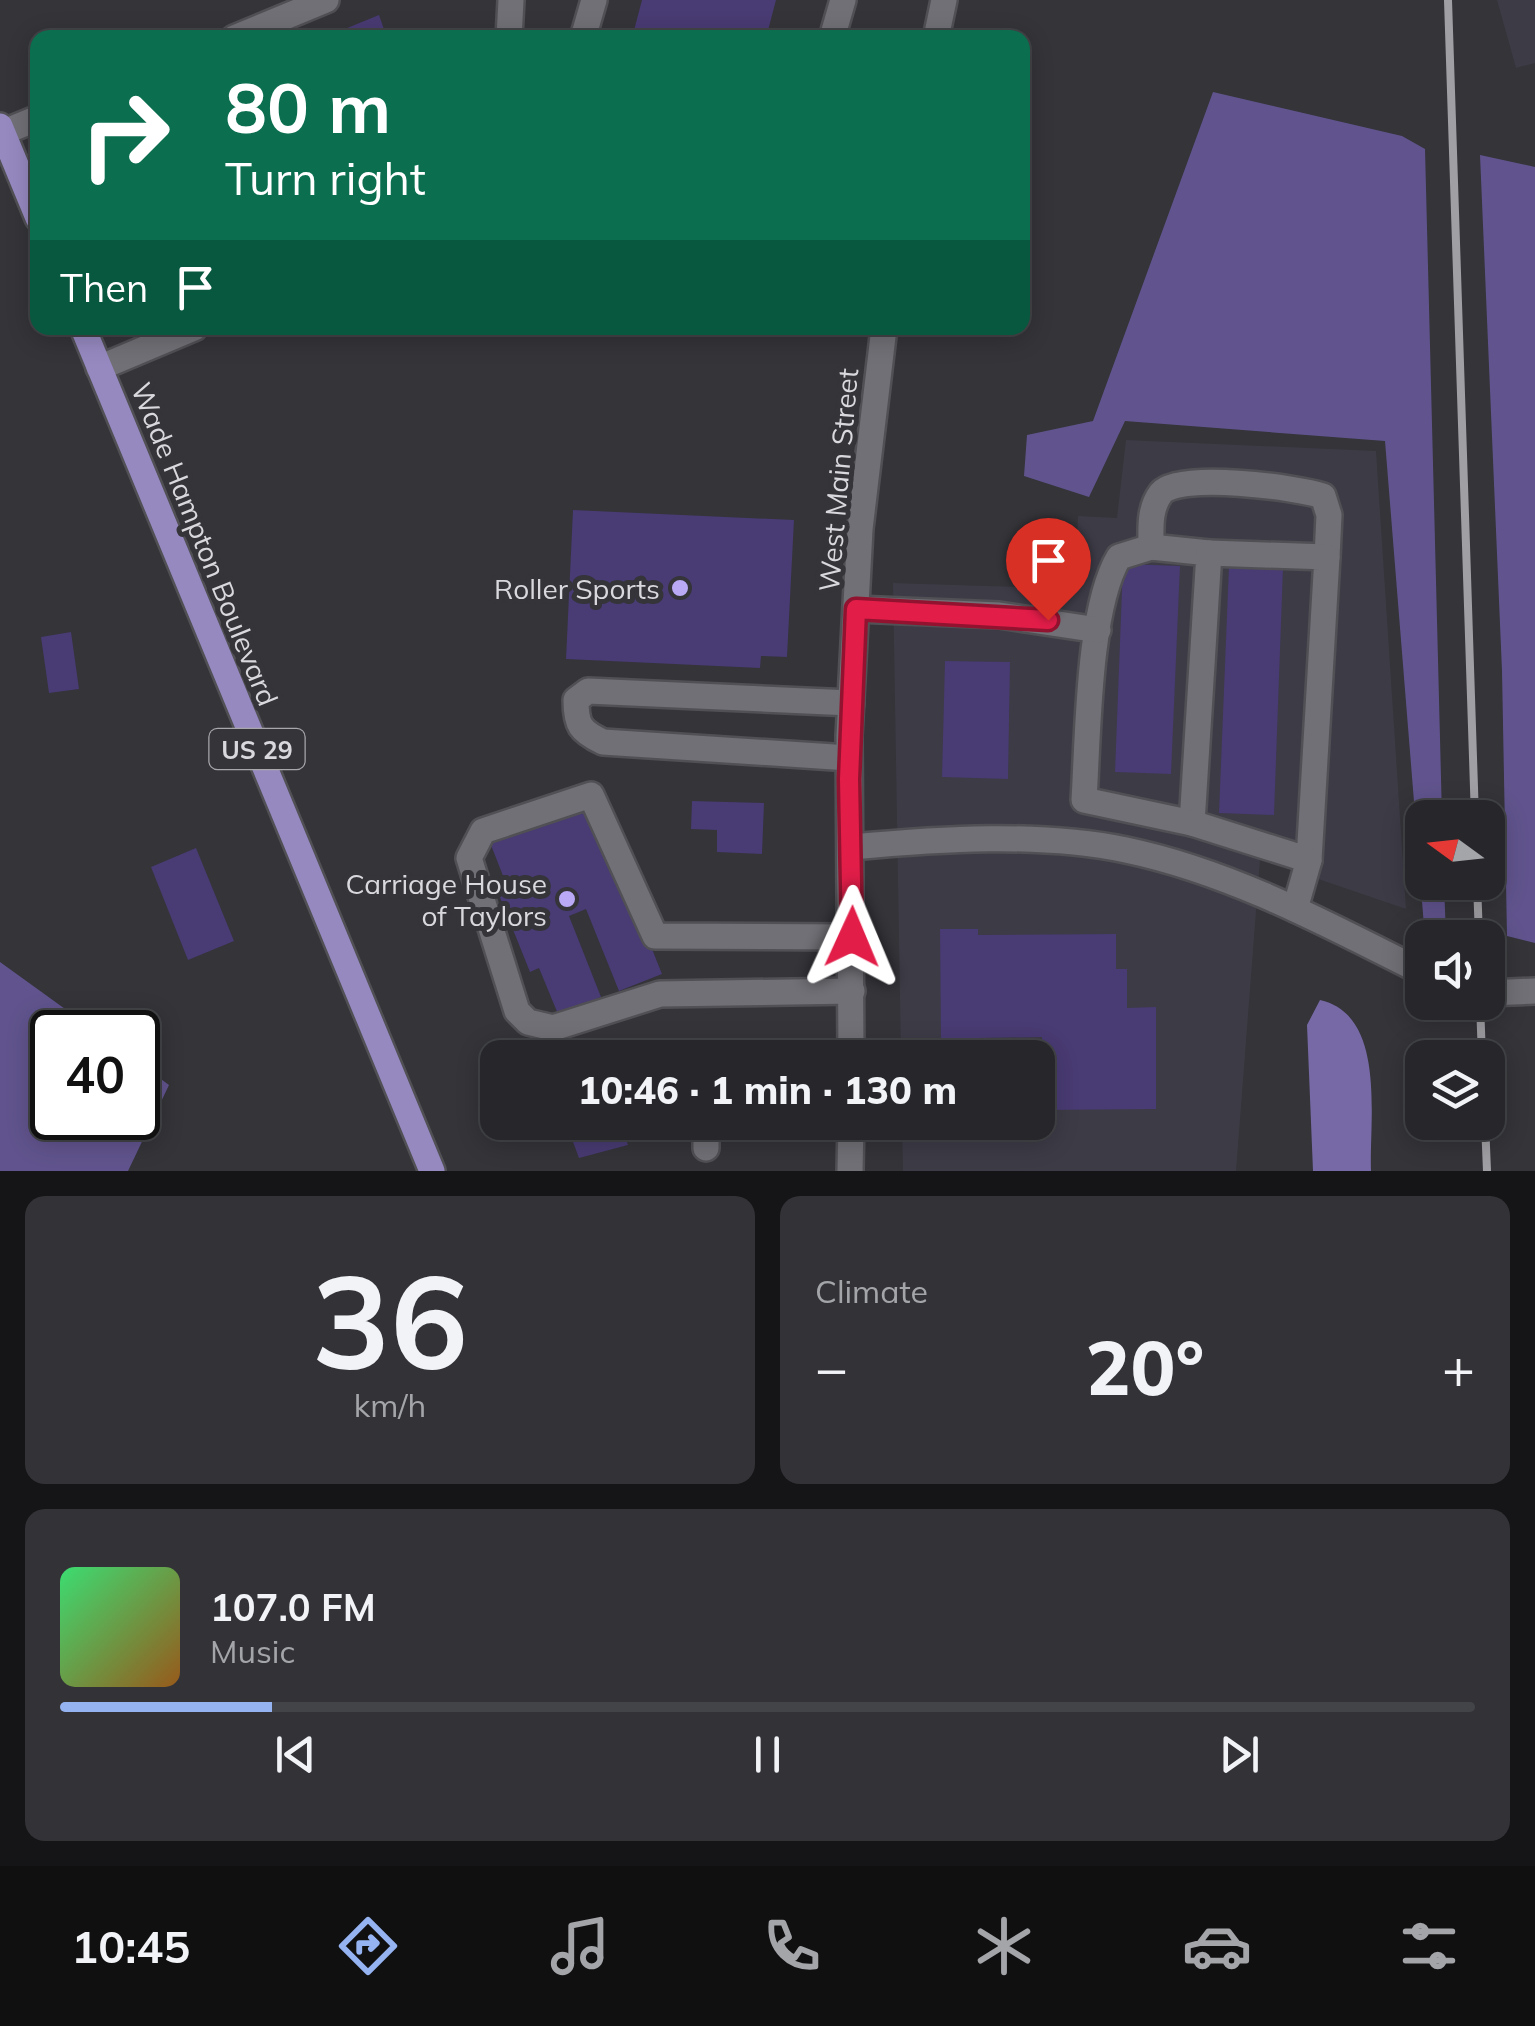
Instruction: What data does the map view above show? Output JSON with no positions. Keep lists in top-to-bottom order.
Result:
{
  "streets": {
    "main road": ["Wade Hampton Boulevard", "US 29"],
    "street": ["West Main Street"]
  },
  "places": ["Roller Sports", "Carriage House of Taylors"],
  "north": "left",
  "page": {
    "turn": ["80 m", "Turn right"],
    "then": "Then",
    "limit": "40",
    "trip": "10:46 · 1 min · 130 m",
    "tile": [
      ["36", "km/h"],
      "Climate"
    ],
    "heat": ["−", "20°", "+"],
    "song": ["107.0 FM", "Music"],
    "tabs": "10:45"
  }
}
